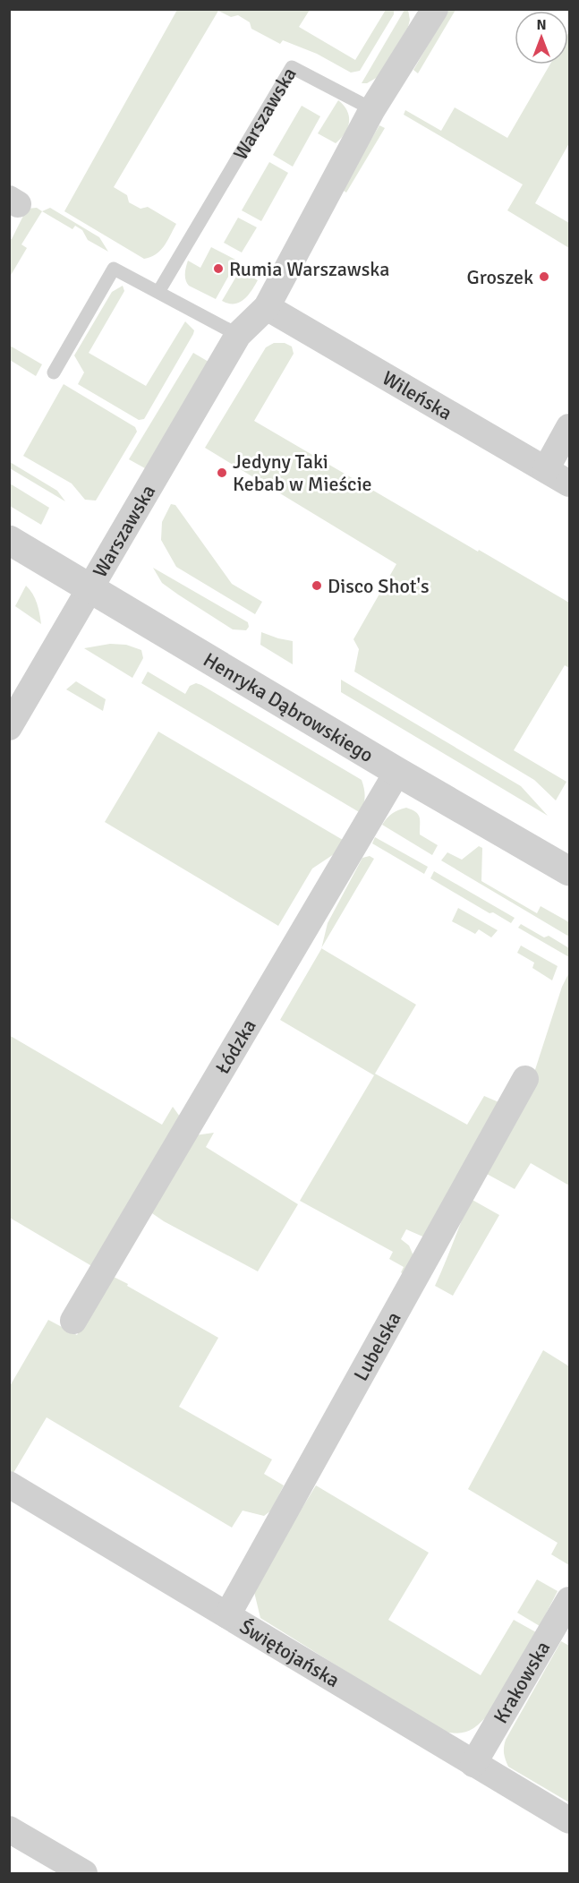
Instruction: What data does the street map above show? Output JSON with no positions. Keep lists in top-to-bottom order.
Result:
{
  "streets": {
    "street": [
      "Warszawska",
      "Wileńska",
      "Henryka Dąbrowskiego",
      "Łódzka",
      "Lubelska",
      "Świętojańska",
      "Krakowska"
    ]
  },
  "crossings": [
    ["Warszawska", "Wileńska"],
    ["Warszawska", "Henryka Dąbrowskiego"],
    ["Henryka Dąbrowskiego", "Łódzka"],
    ["Lubelska", "Świętojańska"],
    ["Świętojańska", "Krakowska"]
  ],
  "places": [
    "Rumia Warszawska",
    "Groszek",
    "Jedyny Taki Kebab w Mieście",
    "Disco Shot's"
  ],
  "north": "top"
}
